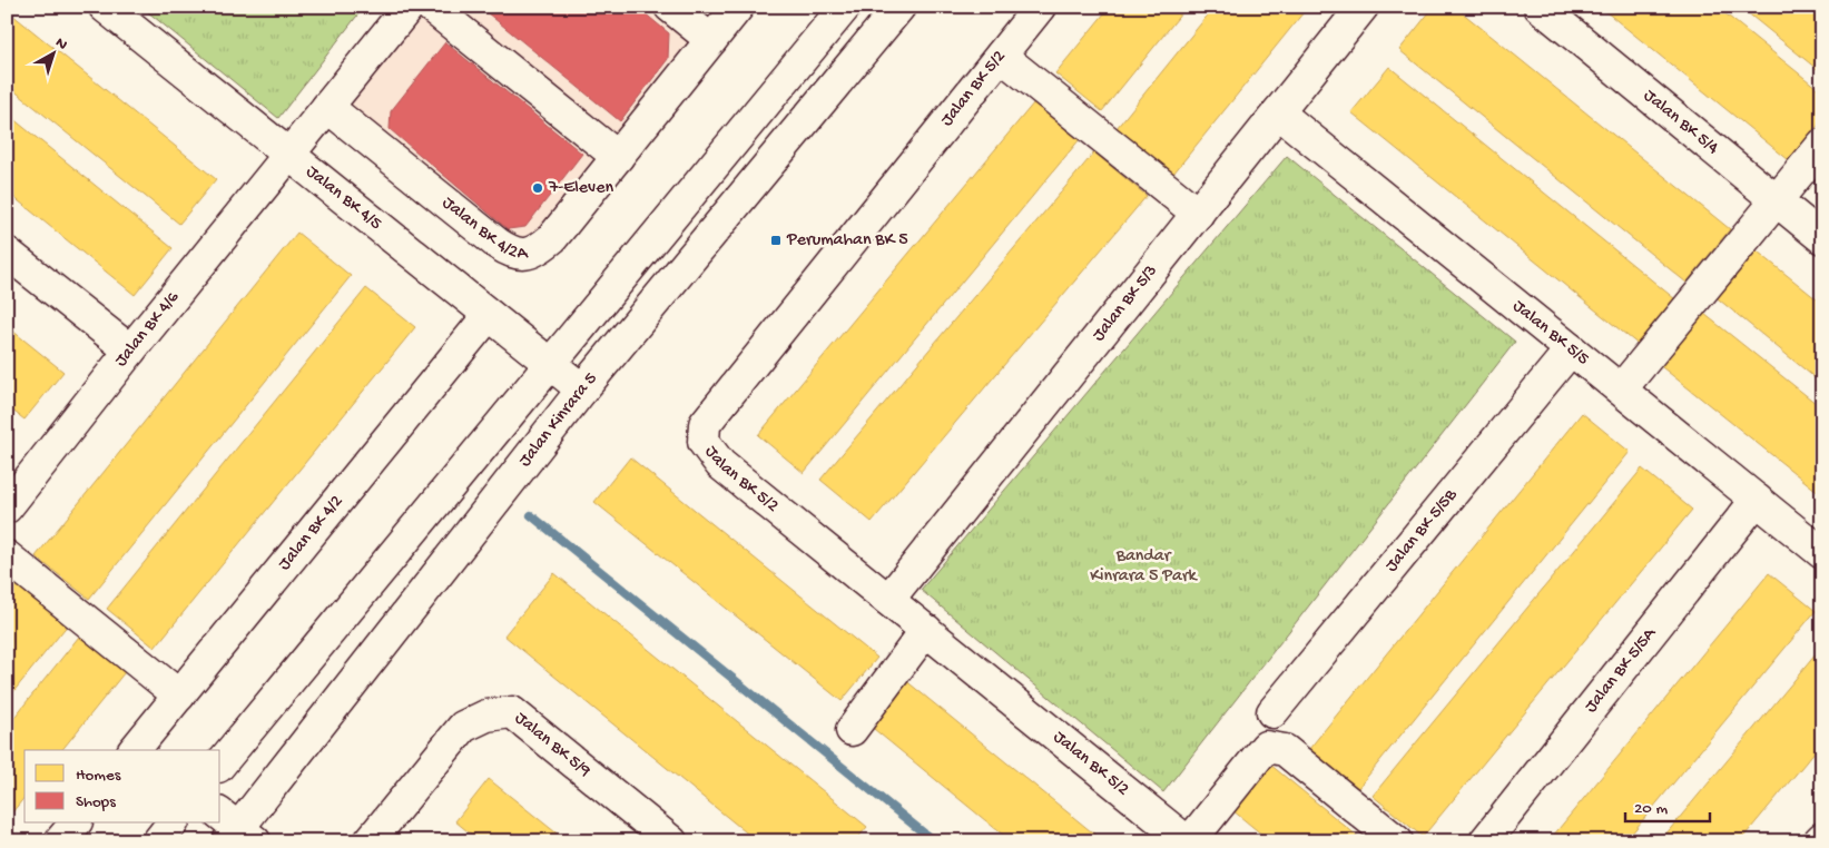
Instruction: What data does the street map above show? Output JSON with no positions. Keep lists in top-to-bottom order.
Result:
{
  "streets": {
    "street": [
      "Jalan BK 5/2",
      "Jalan BK 5/4",
      "Jalan BK 4/5",
      "Jalan BK 4/2A",
      "Jalan BK 5/3",
      "Jalan BK 4/6",
      "Jalan BK 5/5",
      "Jalan Kinrara 5",
      "Jalan BK 5/5B",
      "Jalan BK 4/2",
      "Jalan BK 5/5A",
      "Jalan BK 5/9"
    ]
  },
  "crossings": [
    ["Jalan BK 5/2", "Jalan BK 5/3"],
    ["Jalan BK 4/5", "Jalan BK 4/6"],
    ["Jalan BK 4/5", "Jalan Kinrara 5"],
    ["Jalan BK 4/5", "Jalan BK 4/2"],
    ["Jalan BK 5/3", "Jalan BK 5/5"],
    ["Jalan BK 5/5", "Jalan BK 5/5B"],
    ["Jalan BK 5/5", "Jalan BK 5/5A"]
  ],
  "parks": ["Bandar Kinrara 5 Park"],
  "places": {
    "other": ["7-Eleven"],
    "transit": ["Perumahan BK 5"]
  },
  "legend": ["Homes", "Shops"],
  "scale_bar": "20 m",
  "north": "top right"
}
